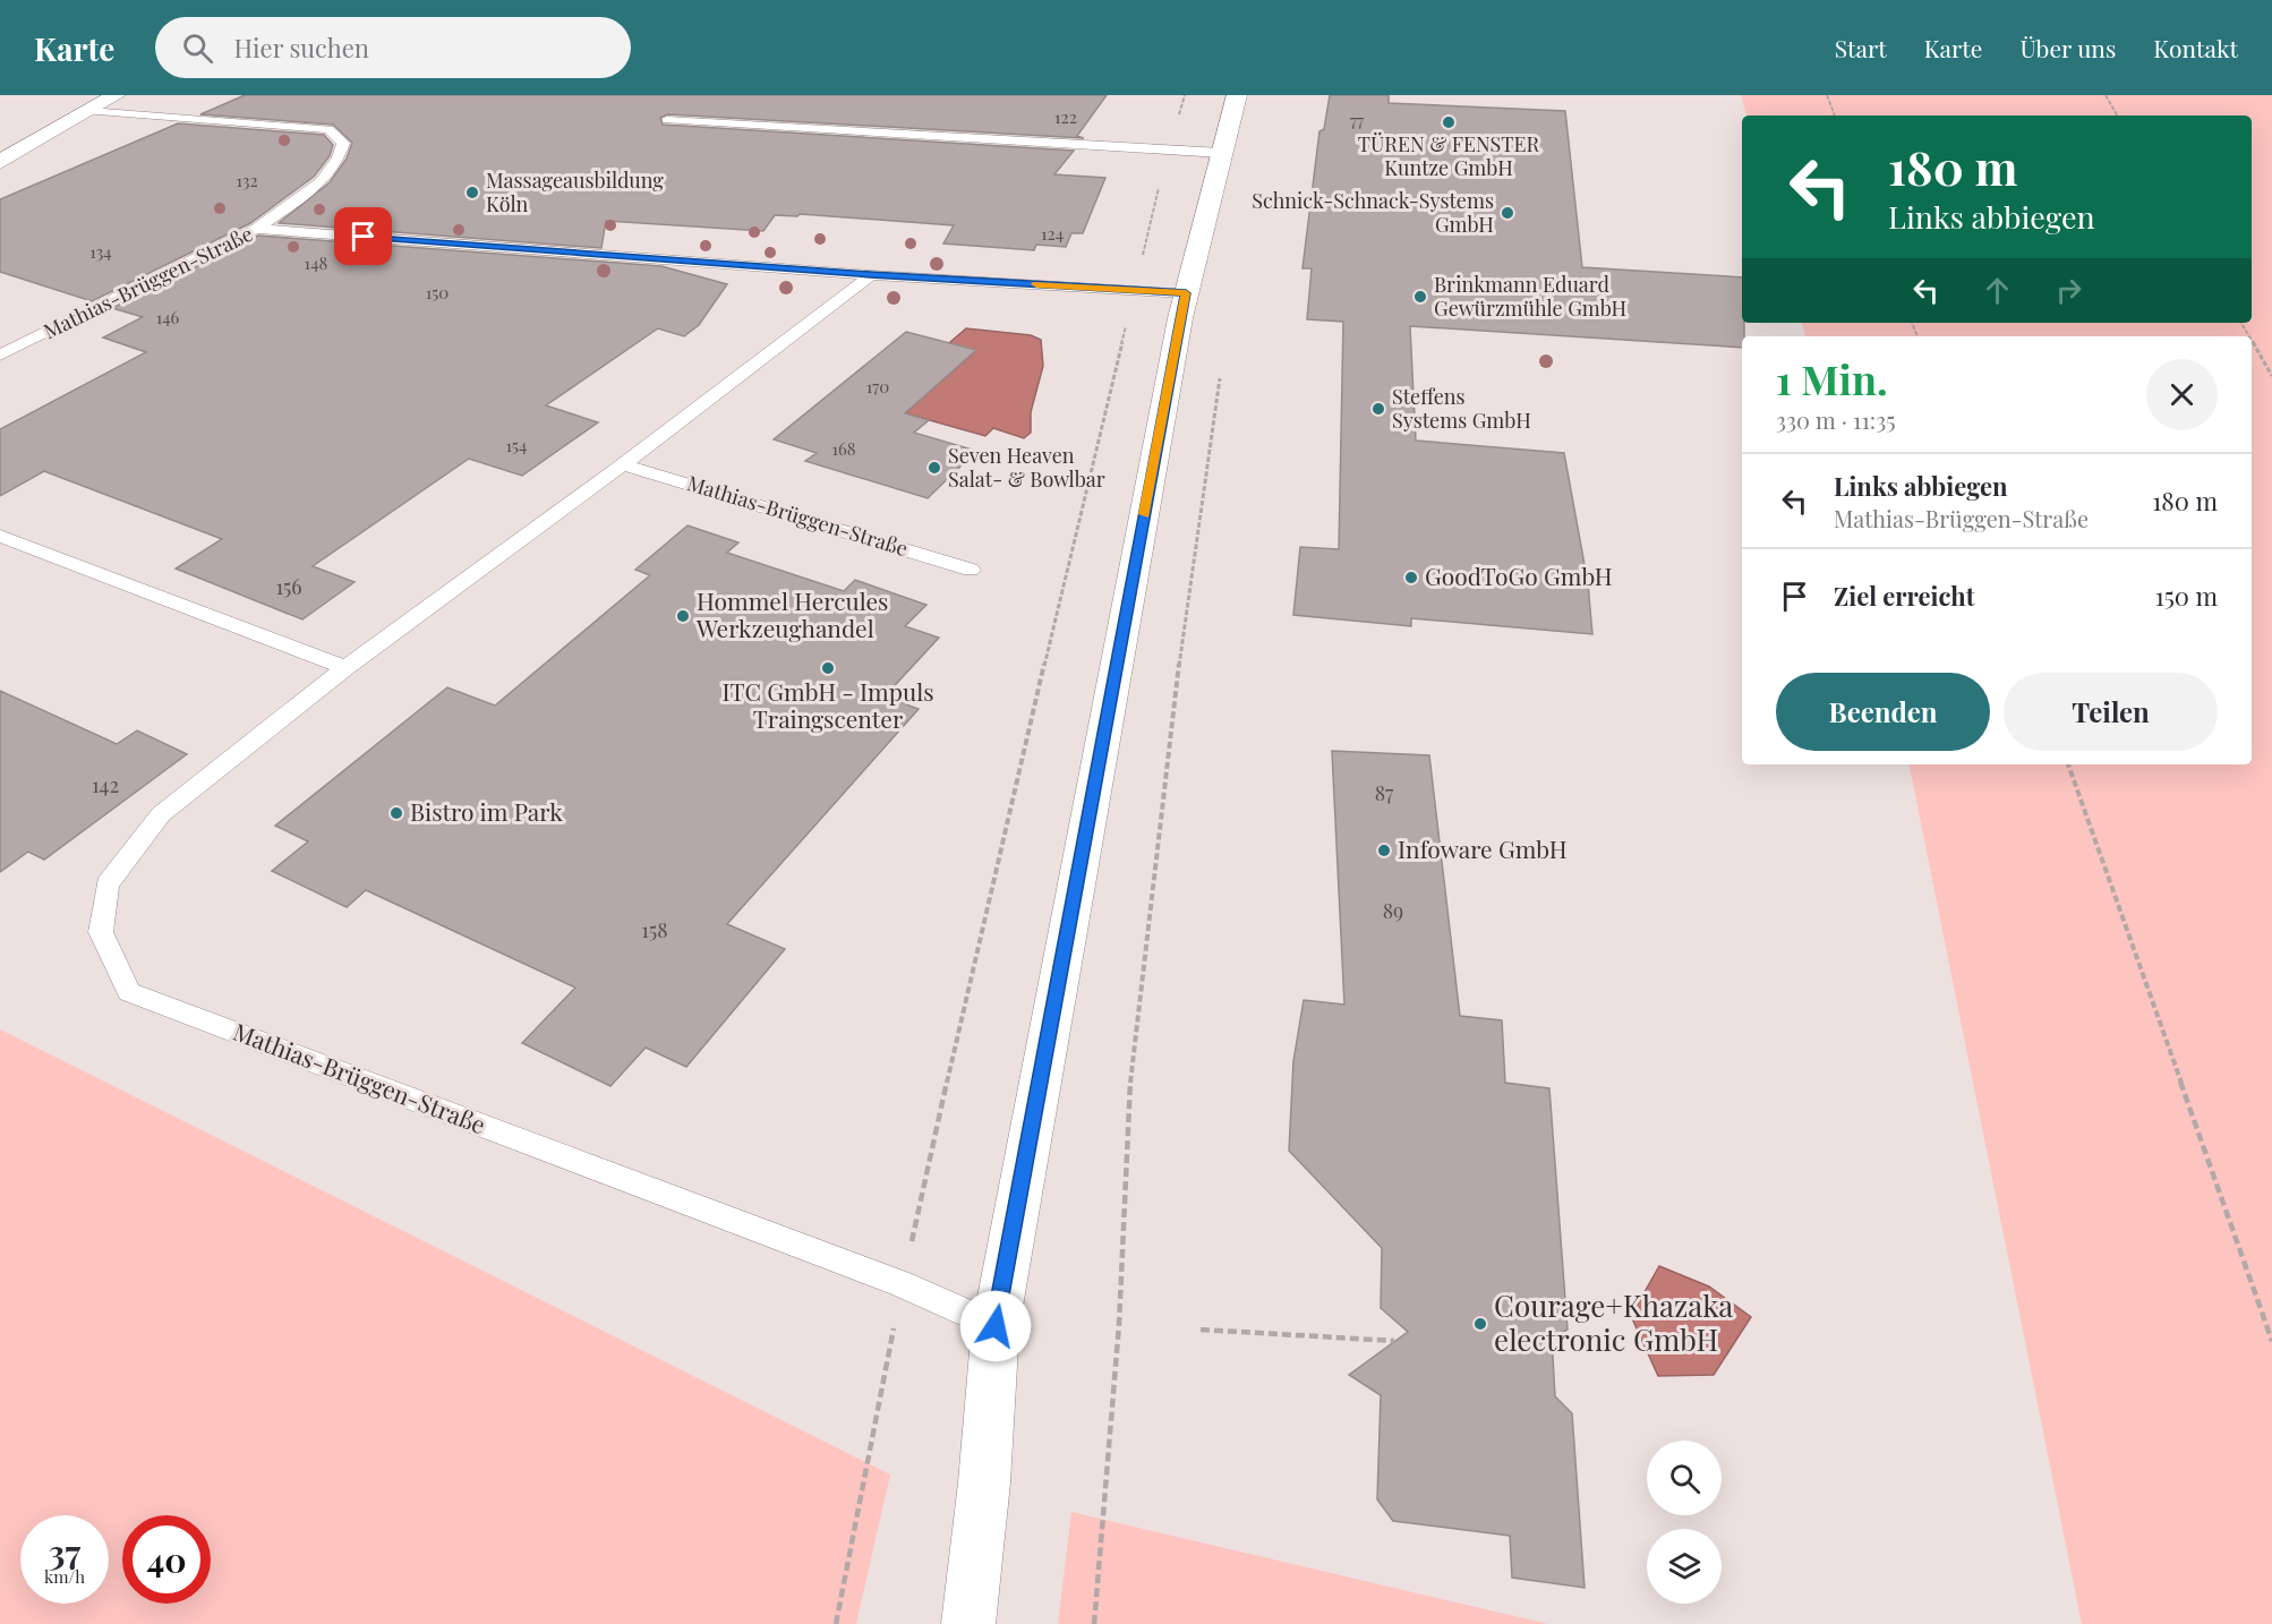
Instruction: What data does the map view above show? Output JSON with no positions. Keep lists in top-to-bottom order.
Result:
{
  "streets": {
    "lane": ["Mathias-Brüggen-Straße"]
  },
  "places": [
    "TÜREN & FENSTER Kuntze GmbH",
    "Massageausbildung Köln",
    "Schnick-Schnack-Systems GmbH",
    "Brinkmann Eduard Gewürzmühle GmbH",
    "Steffens Systems GmbH",
    "Seven Heaven Salat- & Bowlbar",
    "GoodToGo GmbH",
    "Hommel Hercules Werkzeughandel",
    "ITC GmbH - Impuls Traingscenter",
    "Bistro im Park",
    "Infoware GmbH",
    "Courage+Khazaka electronic GmbH"
  ],
  "house_numbers": [
    "122",
    "77",
    "132",
    "124",
    "134",
    "148",
    "150",
    "146",
    "170",
    "154",
    "168",
    "156",
    "142",
    "87",
    "89",
    "158"
  ],
  "page": {
    "header": "Karte",
    "search": "Hier suchen",
    "nav": [
      "Start",
      "Karte",
      "Über uns",
      "Kontakt"
    ],
    "turn": ["180 m", "Links abbiegen"],
    "heading": ["1 Min.", "330 m · 11:35"],
    "list": [
      {
        "name": "Links abbiegen",
        "note": "Mathias-Brüggen-Straße",
        "value": "180 m"
      },
      {
        "name": "Ziel erreicht",
        "value": "150 m"
      }
    ],
    "buttons": ["Beenden", "Teilen"],
    "speed": "37 km/h",
    "limit": "40"
  }
}
